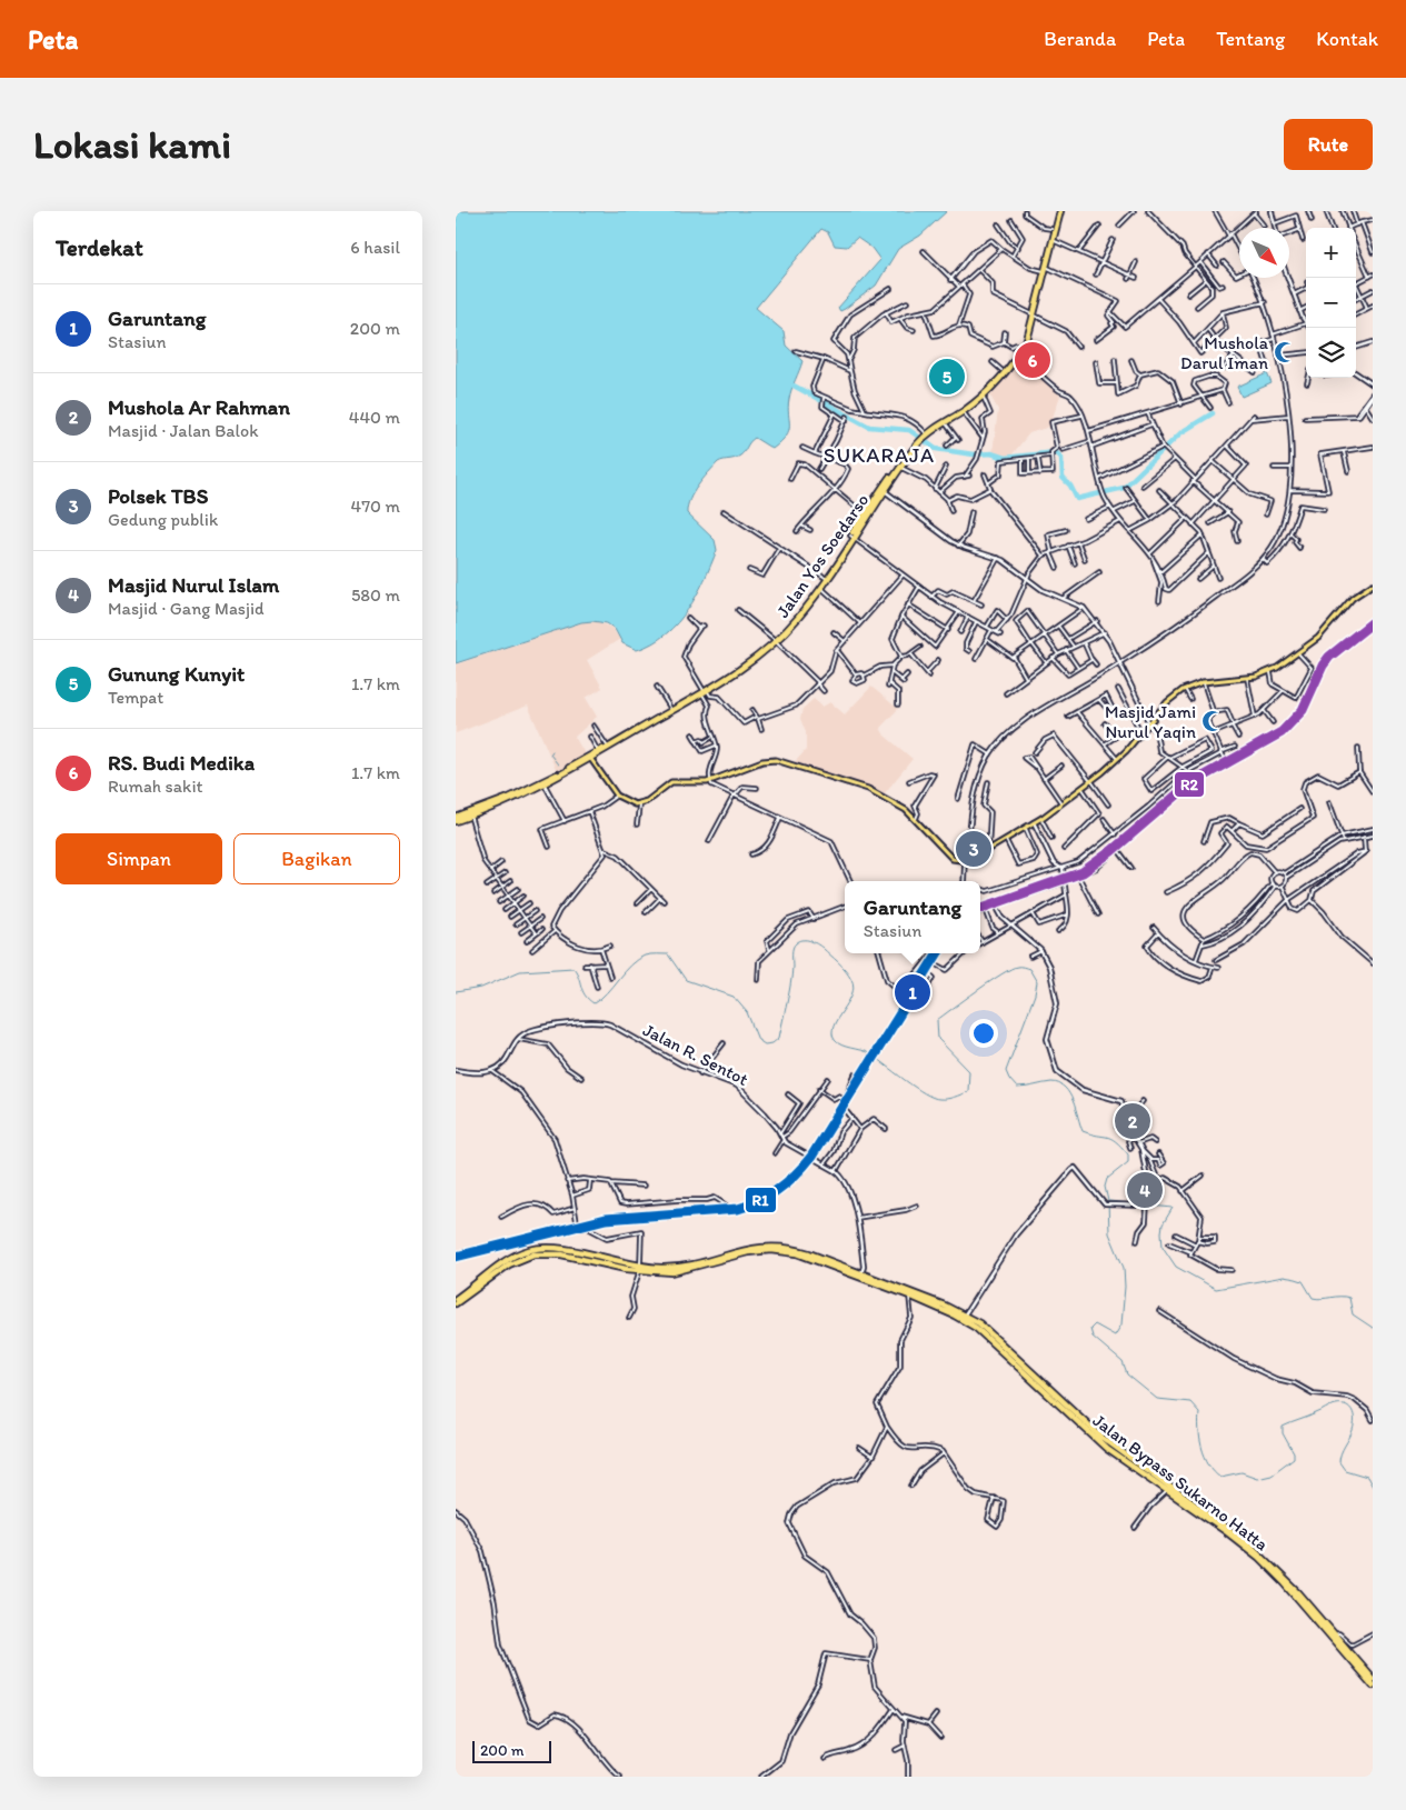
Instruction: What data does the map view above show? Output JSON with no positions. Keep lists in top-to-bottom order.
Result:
{
  "streets": {
    "highway": ["Jalan Yos Soedarso", "Jalan Bypass Sukarno Hatta"],
    "street": ["Jalan R. Sentot"]
  },
  "districts": ["SUKARAJA"],
  "places": {
    "mosque": ["Mushola Darul Iman", "Masjid Jami Nurul Yaqin"]
  },
  "lines": ["transit line R2", "transit line R1"],
  "scale_bar": "200 m",
  "north": "bottom right",
  "page": {
    "header": "Peta",
    "nav": [
      "Beranda",
      "Peta",
      "Tentang",
      "Kontak"
    ],
    "buttons": [
      "Rute",
      ["Simpan", "Bagikan"]
    ],
    "title": "Lokasi kami",
    "heading": ["Terdekat", "6 hasil"],
    "map_buttons": ["+", "−"],
    "list": [
      {
        "mark": "1",
        "name": "Garuntang",
        "note": "Stasiun",
        "value": "200 m"
      },
      {
        "mark": "2",
        "name": "Mushola Ar Rahman",
        "note": "Masjid · Jalan Balok",
        "value": "440 m"
      },
      {
        "mark": "3",
        "name": "Polsek TBS",
        "note": "Gedung publik",
        "value": "470 m"
      },
      {
        "mark": "4",
        "name": "Masjid Nurul Islam",
        "note": "Masjid · Gang Masjid",
        "value": "580 m"
      },
      {
        "mark": "5",
        "name": "Gunung Kunyit",
        "note": "Tempat",
        "value": "1.7 km"
      },
      {
        "mark": "6",
        "name": "RS. Budi Medika",
        "note": "Rumah sakit",
        "value": "1.7 km"
      }
    ],
    "pins": [
      "6",
      "5",
      "3",
      "1",
      "2",
      "4"
    ],
    "popup": ["Garuntang", "Stasiun"],
    "scale": "200 m"
  }
}
